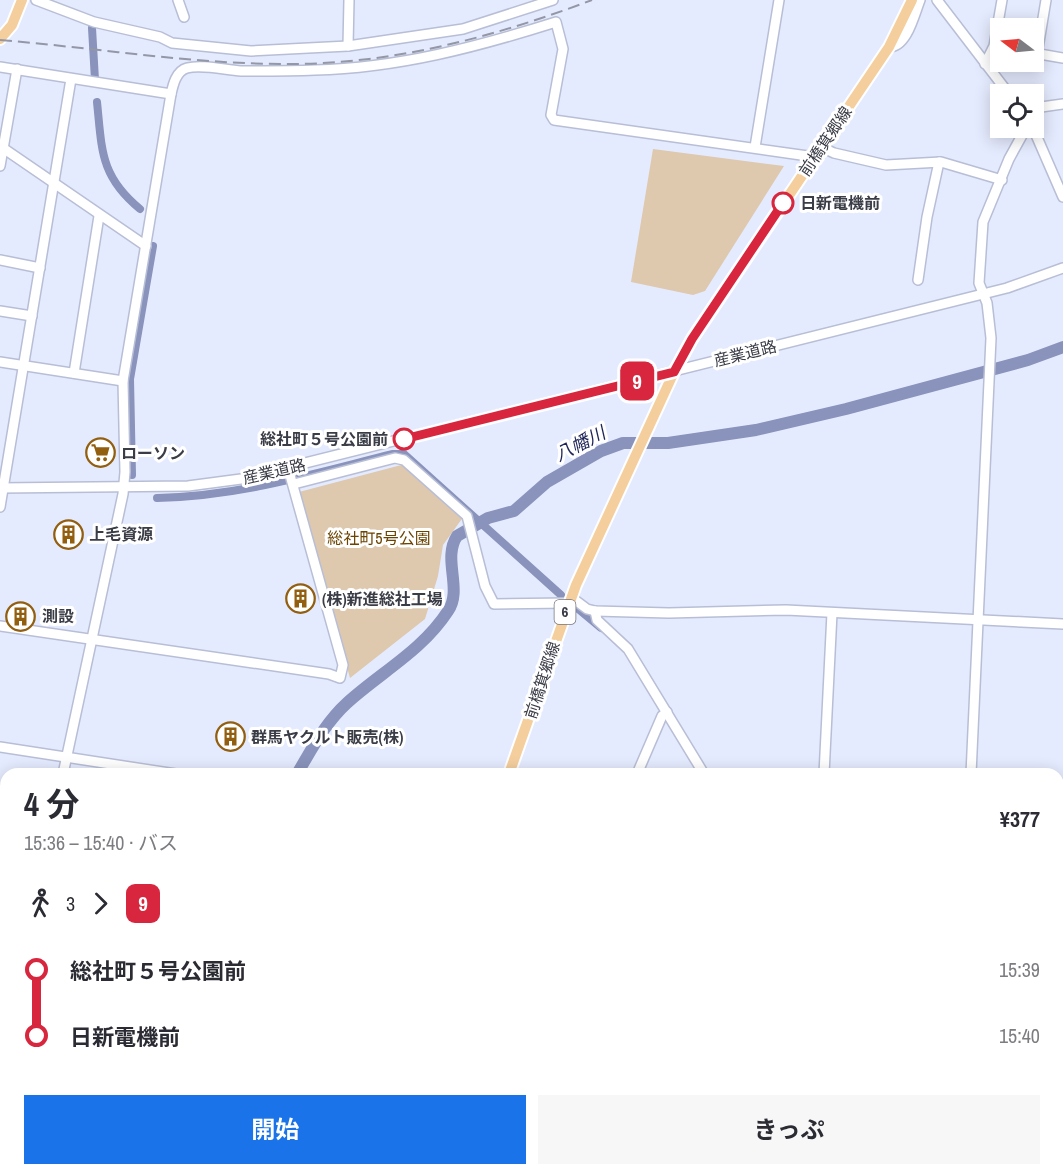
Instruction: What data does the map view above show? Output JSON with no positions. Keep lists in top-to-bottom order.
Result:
{
  "streets": {
    "main road": ["前橋箕郷線", "6"],
    "street": ["産業道路"]
  },
  "crossings": [
    ["前橋箕郷線", "産業道路"]
  ],
  "water": ["八幡川"],
  "parks": ["総社町5号公園"],
  "places": {
    "other": ["日新電機前", "総社町５号公園前"],
    "supermarket": ["ローソン"],
    "building": [
      "上毛資源",
      "(株)新進総社工場",
      "測設",
      "群馬ヤクルト販売(株)"
    ]
  },
  "lines": ["bus line 9"],
  "north": "left",
  "page": {
    "on_map": "9",
    "heading": ["4 分", "15:36 – 15:40 · バス", "¥377"],
    "legs": ["3", "9"],
    "list": [
      {
        "name": "総社町５号公園前",
        "value": "15:39"
      },
      {
        "name": "日新電機前",
        "value": "15:40"
      }
    ],
    "buttons": ["開始", "きっぷ"]
  }
}
